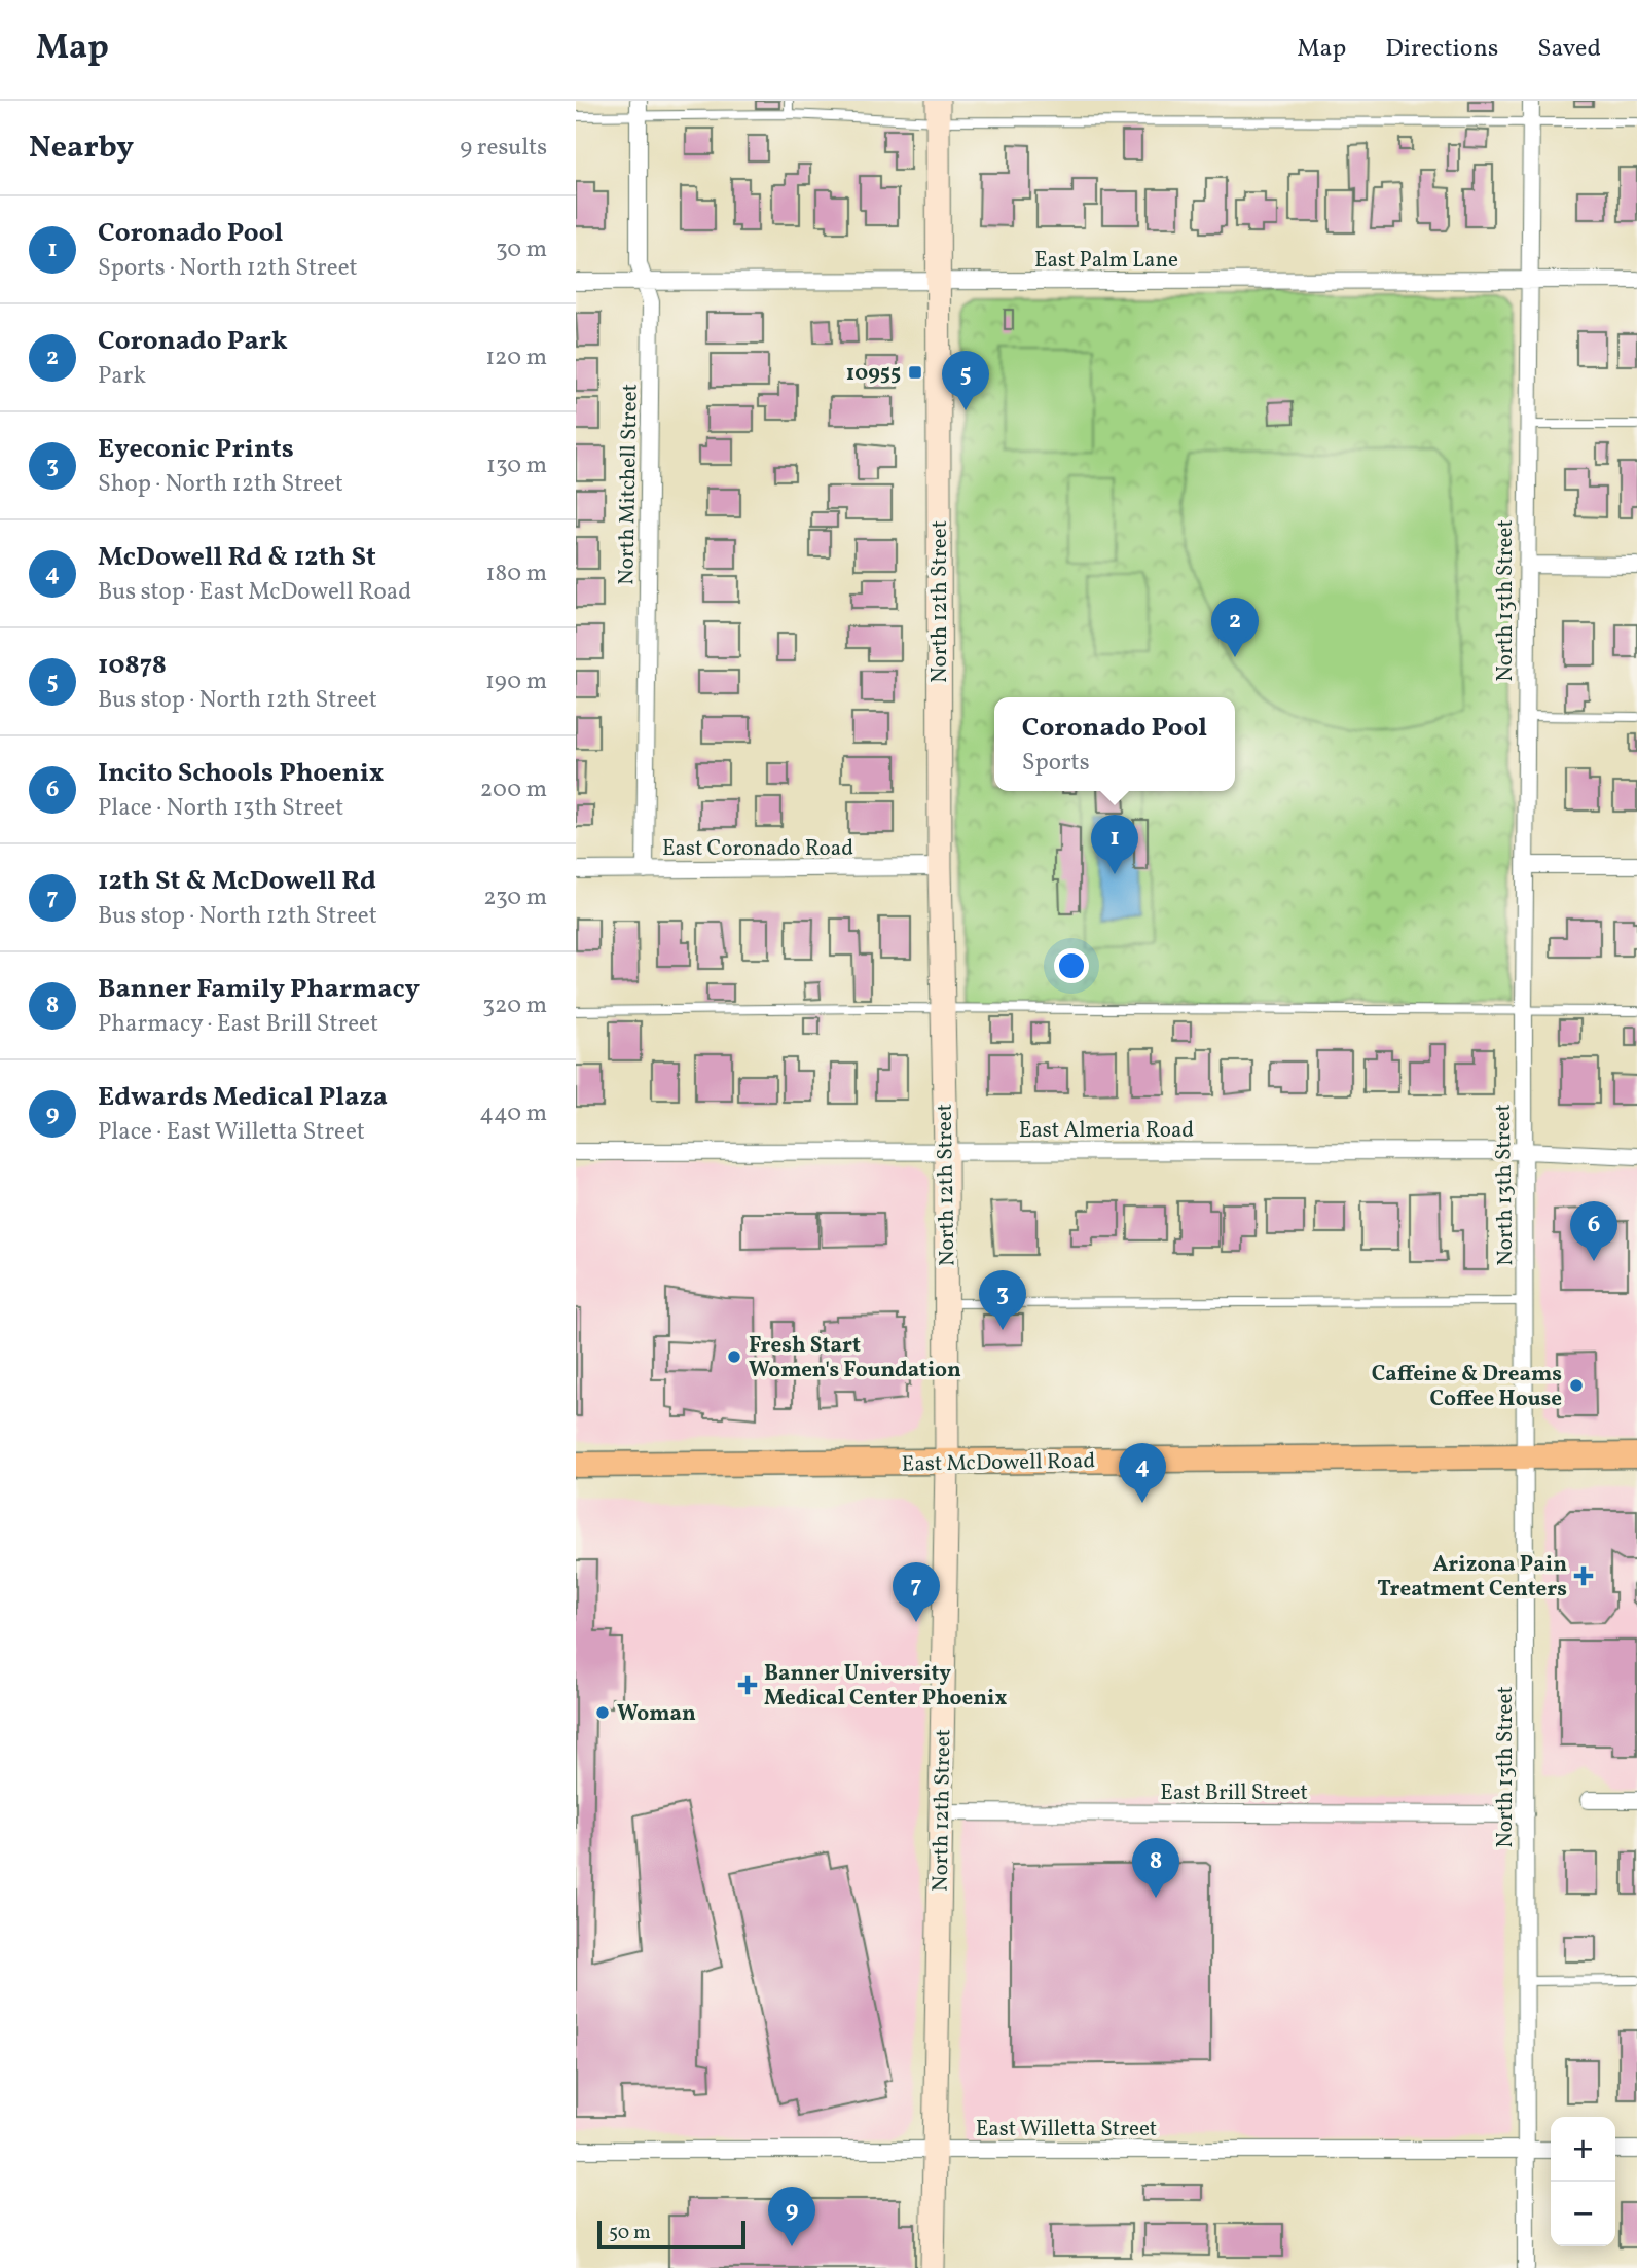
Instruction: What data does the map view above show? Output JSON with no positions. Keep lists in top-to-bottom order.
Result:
{
  "streets": {
    "main road": ["East McDowell Road"],
    "street": [
      "East Palm Lane",
      "North Mitchell Street",
      "North 13th Street",
      "North 12th Street",
      "East Coronado Road",
      "East Almeria Road",
      "East Brill Street",
      "East Willetta Street"
    ]
  },
  "crossings": [
    ["East Palm Lane", "North Mitchell Street"],
    ["East Palm Lane", "North 13th Street"],
    ["East Palm Lane", "North 12th Street"],
    ["North Mitchell Street", "East Coronado Road"],
    ["North 13th Street", "East Almeria Road"],
    ["North 13th Street", "East McDowell Road"],
    ["North 13th Street", "East Brill Street"],
    ["North 13th Street", "East Willetta Street"],
    ["North 12th Street", "East Coronado Road"],
    ["North 12th Street", "East Almeria Road"],
    ["North 12th Street", "East McDowell Road"],
    ["North 12th Street", "East Brill Street"],
    ["North 12th Street", "East Willetta Street"]
  ],
  "places": {
    "transit": ["10955"],
    "other": ["Fresh Start Women's Foundation", "Caffeine & Dreams Coffee House", "Woman"],
    "health": ["Arizona Pain Treatment Centers", "Banner University Medical Center Phoenix"]
  },
  "scale_bar": "50 m",
  "page": {
    "header": "Map",
    "nav": ["Map", "Directions", "Saved"],
    "heading": ["Nearby", "9 results"],
    "list": [
      {
        "mark": "1",
        "name": "Coronado Pool",
        "note": "Sports · North 12th Street",
        "value": "30 m"
      },
      {
        "mark": "2",
        "name": "Coronado Park",
        "note": "Park",
        "value": "120 m"
      },
      {
        "mark": "3",
        "name": "Eyeconic Prints",
        "note": "Shop · North 12th Street",
        "value": "130 m"
      },
      {
        "mark": "4",
        "name": "McDowell Rd & 12th St",
        "note": "Bus stop · East McDowell Road",
        "value": "180 m"
      },
      {
        "mark": "5",
        "name": "10878",
        "note": "Bus stop · North 12th Street",
        "value": "190 m"
      },
      {
        "mark": "6",
        "name": "Incito Schools Phoenix",
        "note": "Place · North 13th Street",
        "value": "200 m"
      },
      {
        "mark": "7",
        "name": "12th St & McDowell Rd",
        "note": "Bus stop · North 12th Street",
        "value": "230 m"
      },
      {
        "mark": "8",
        "name": "Banner Family Pharmacy",
        "note": "Pharmacy · East Brill Street",
        "value": "320 m"
      },
      {
        "mark": "9",
        "name": "Edwards Medical Plaza",
        "note": "Place · East Willetta Street",
        "value": "440 m"
      }
    ],
    "pins": [
      "5",
      "2",
      "1",
      "6",
      "3",
      "4",
      "7",
      "8",
      "9"
    ],
    "popup": ["Coronado Pool", "Sports"],
    "map_buttons": ["+", "−"],
    "scale": "50 m"
  }
}
